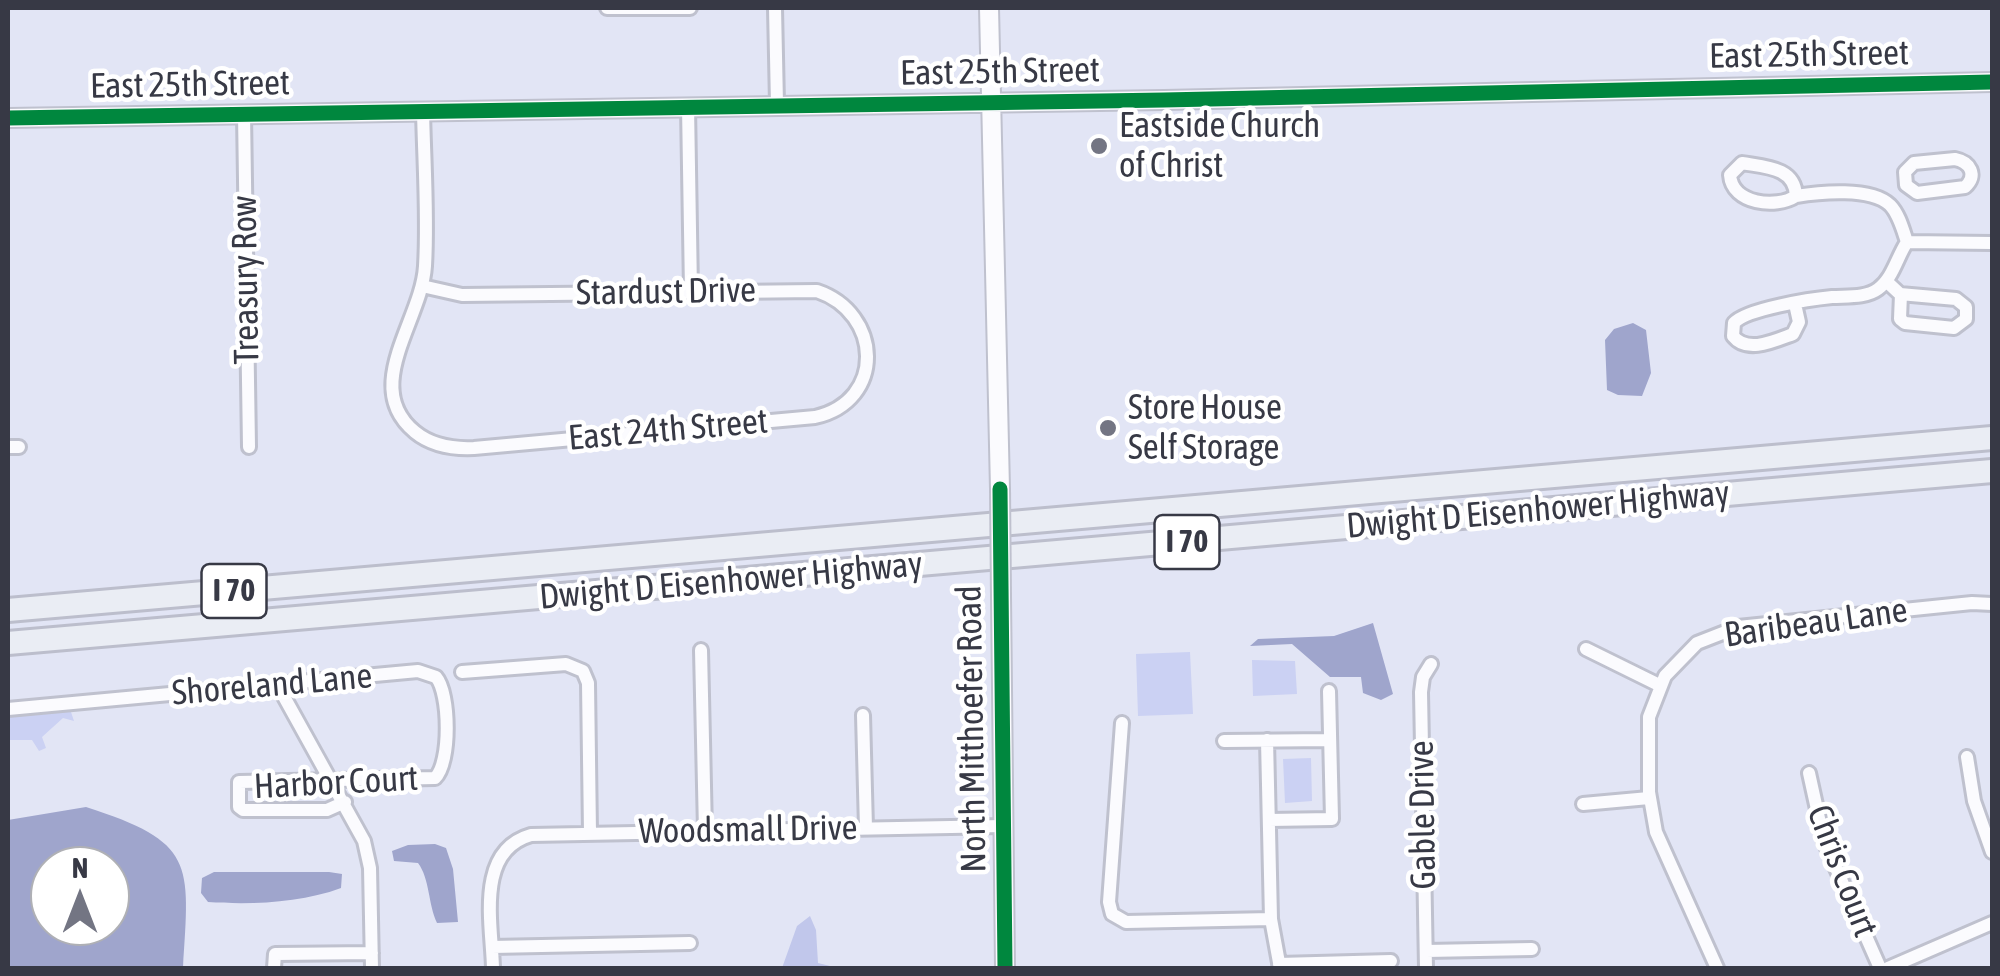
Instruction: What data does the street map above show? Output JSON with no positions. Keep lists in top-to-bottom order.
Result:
{
  "streets": {
    "highway": ["Dwight D Eisenhower Highway", "I 70"],
    "street": [
      "East 25th Street",
      "Treasury Row",
      "Stardust Drive",
      "East 24th Street",
      "Baribeau Lane",
      "Shoreland Lane",
      "North Mitthoefer Road",
      "Harbor Court",
      "Gable Drive",
      "Woodsmall Drive",
      "Chris Court"
    ]
  },
  "crossings": [
    ["East 25th Street", "Treasury Row"],
    ["East 25th Street", "North Mitthoefer Road"],
    ["Stardust Drive", "East 24th Street"],
    ["Shoreland Lane", "Harbor Court"],
    ["North Mitthoefer Road", "Woodsmall Drive"]
  ],
  "places": ["Eastside Church of Christ", "Store House Self Storage"],
  "north": "top"
}
